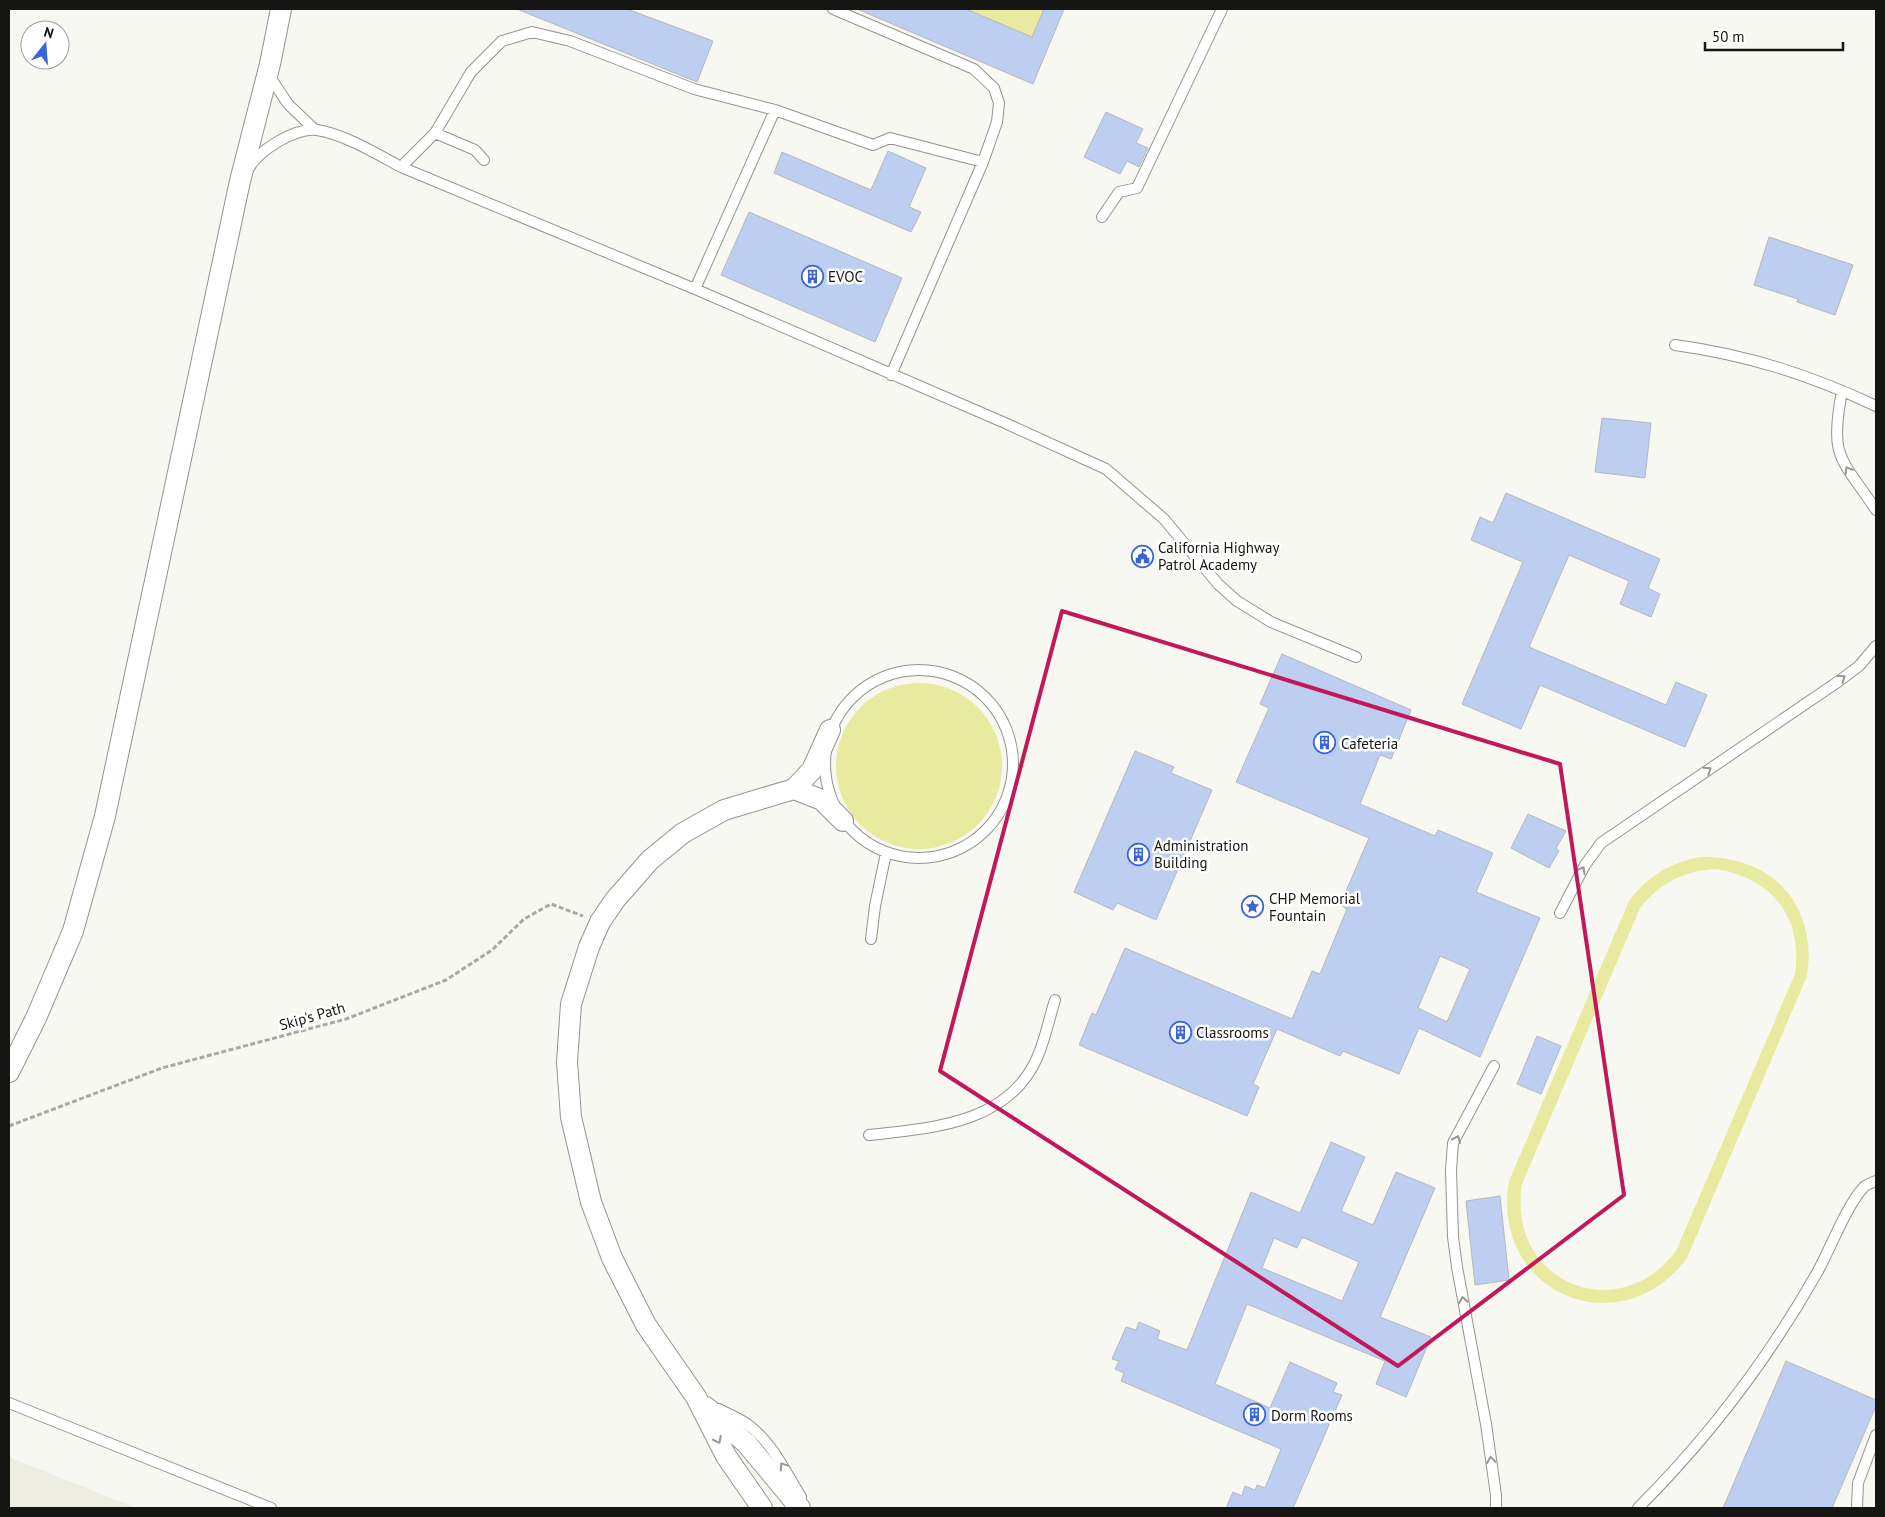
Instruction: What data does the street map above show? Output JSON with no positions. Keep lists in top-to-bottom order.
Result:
{
  "streets": {
    "path": ["Skip's Path"]
  },
  "places": {
    "building": [
      "EVOC",
      "Cafeteria",
      "Administration Building",
      "Classrooms",
      "Dorm Rooms"
    ],
    "public building": ["California Highway Patrol Academy"],
    "place": ["CHP Memorial Fountain"]
  },
  "scale_bar": "50 m",
  "north": "top"
}
